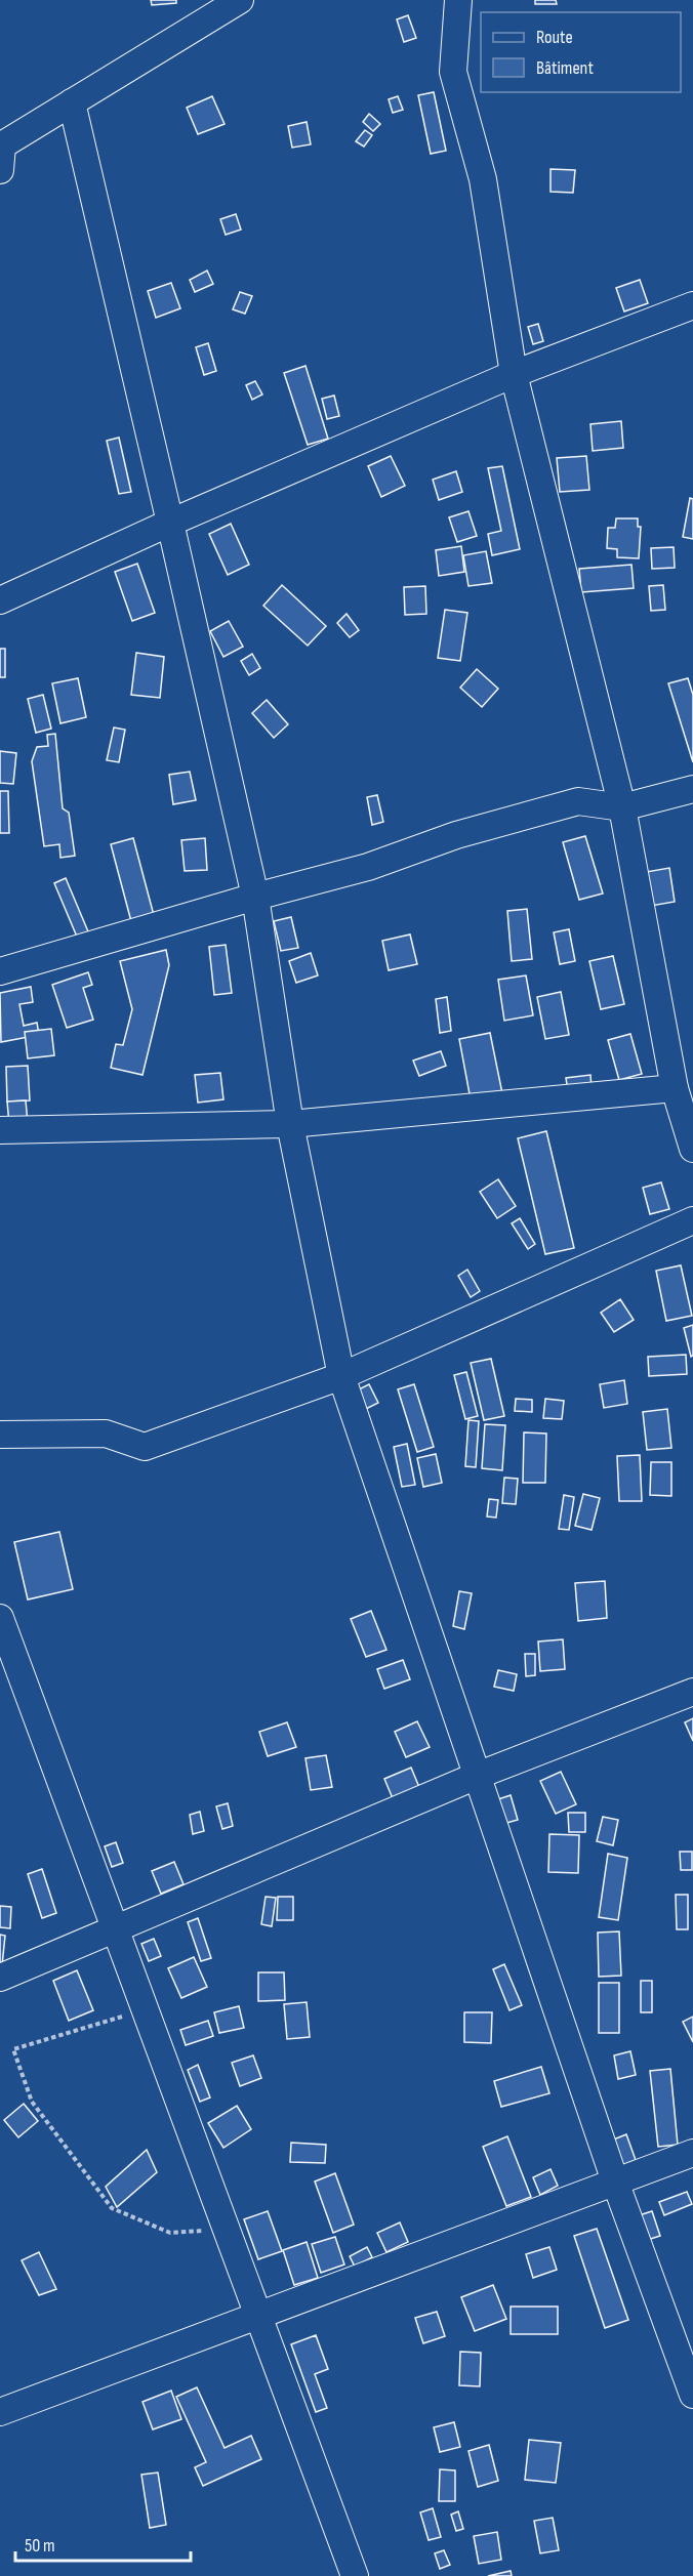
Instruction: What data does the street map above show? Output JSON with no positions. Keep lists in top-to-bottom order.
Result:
{
  "legend": ["Route", "Bâtiment"],
  "scale_bar": "50 m"
}
